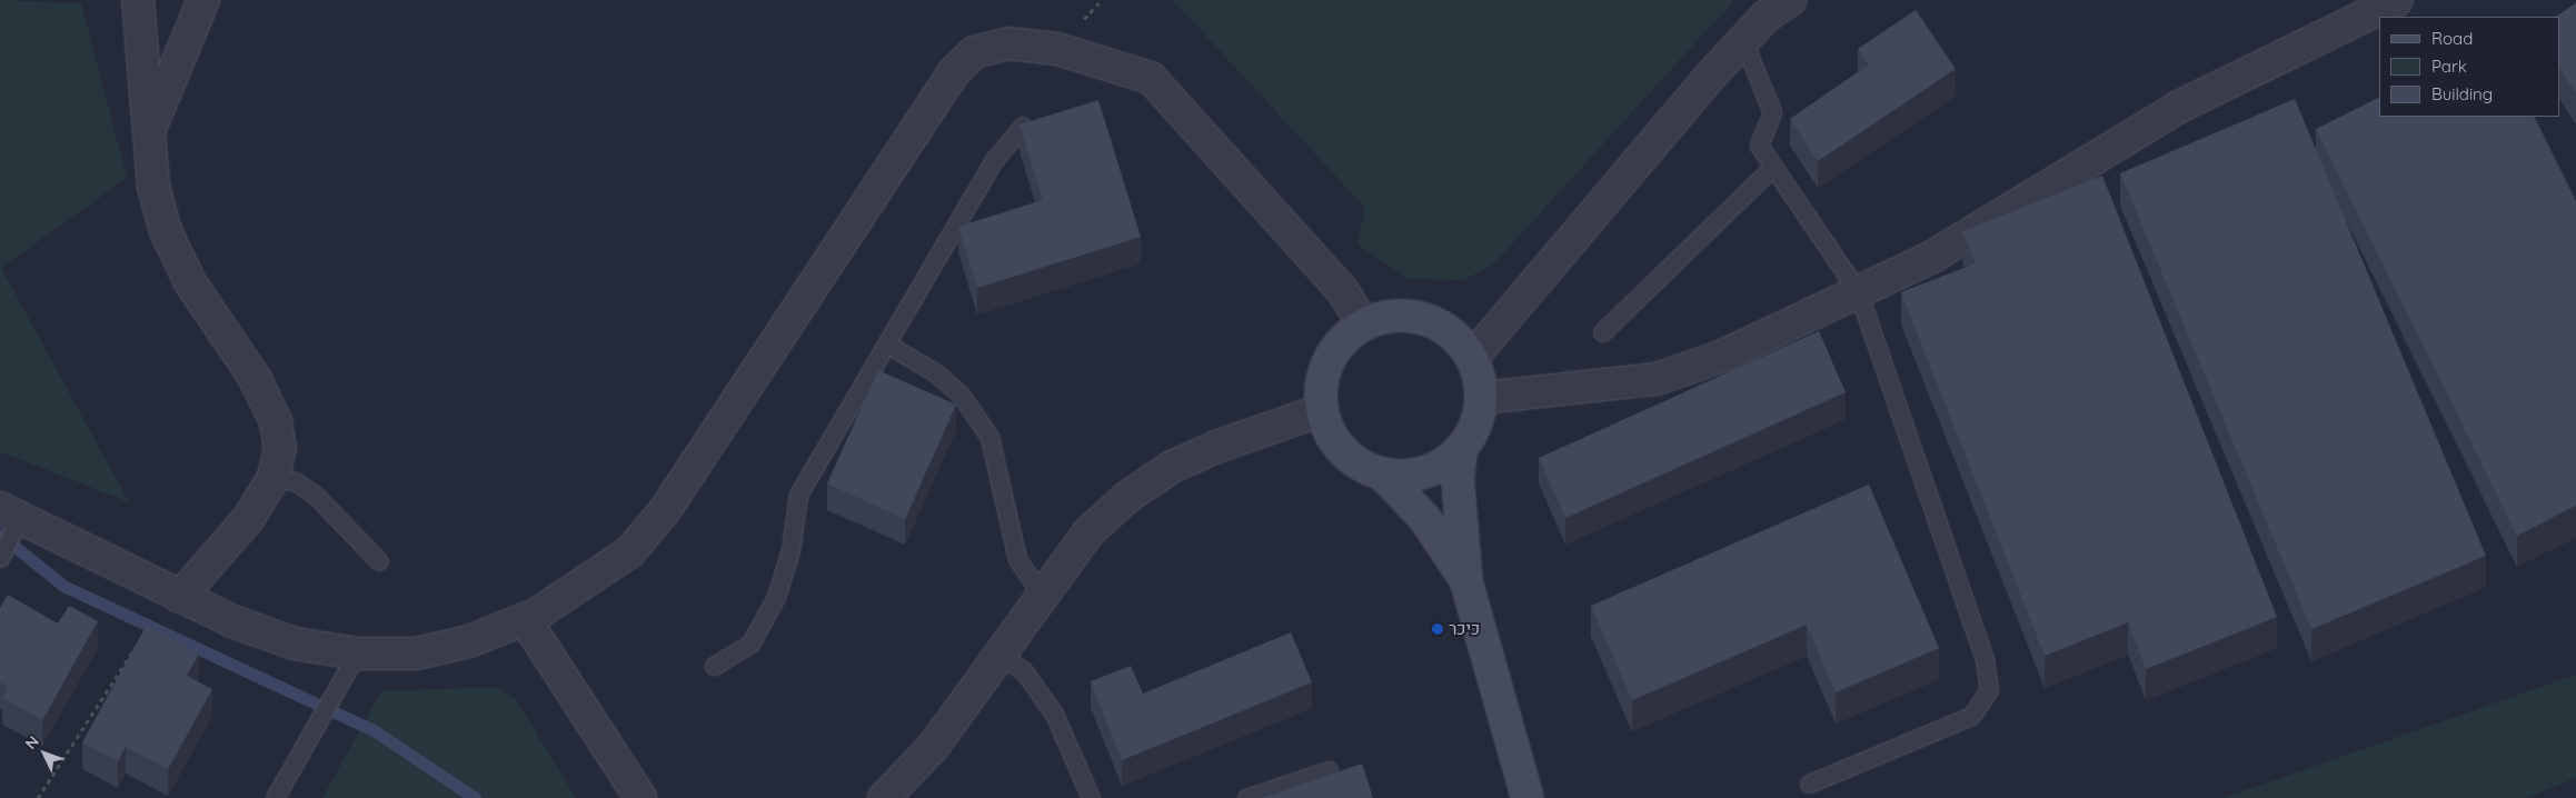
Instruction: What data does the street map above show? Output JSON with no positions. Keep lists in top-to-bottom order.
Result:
{
  "places": ["כיכר"],
  "legend": ["Road", "Park", "Building"],
  "north": "top left"
}
